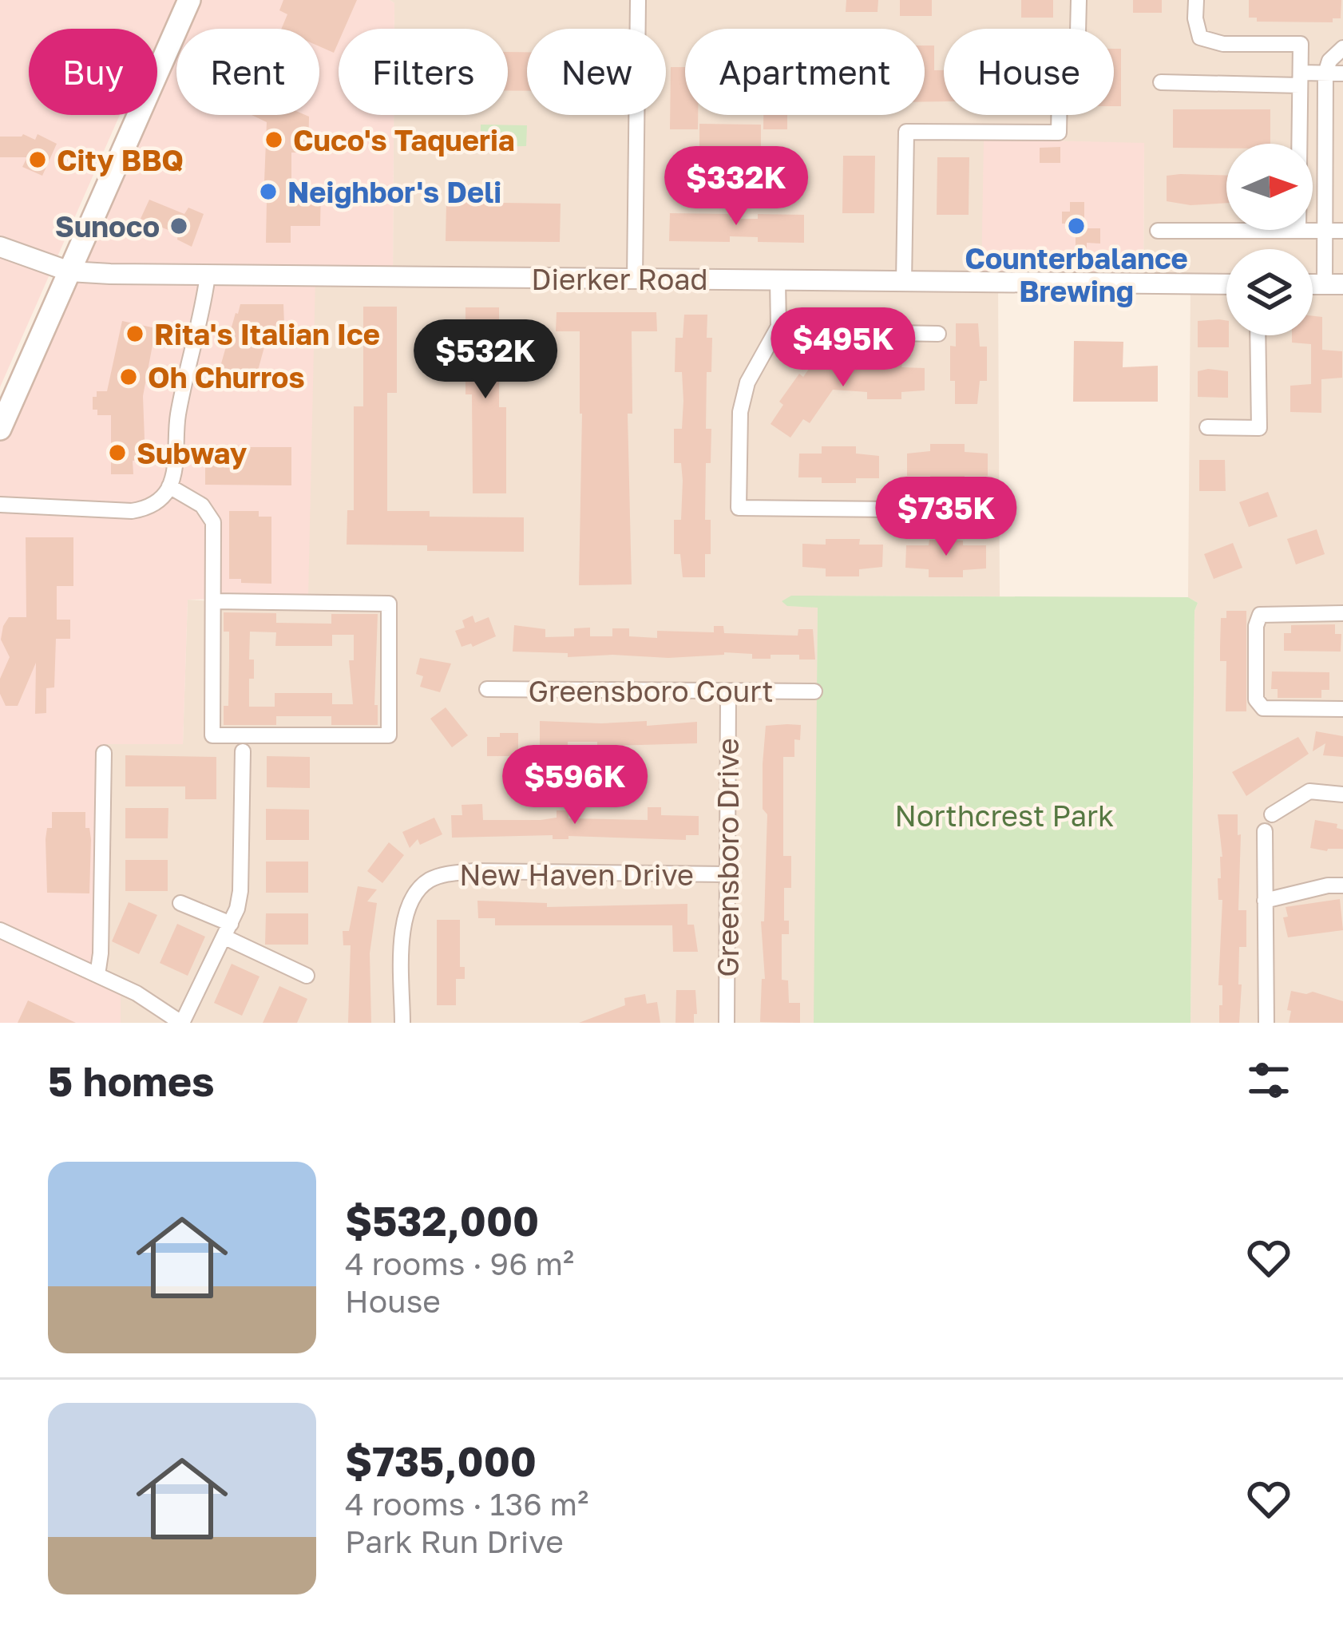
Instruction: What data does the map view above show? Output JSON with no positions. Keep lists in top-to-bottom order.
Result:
{
  "streets": {
    "street": [
      "Dierker Road",
      "Greensboro Court",
      "Greensboro Drive",
      "New Haven Drive"
    ]
  },
  "crossings": [
    ["Greensboro Court", "Greensboro Drive"],
    ["Greensboro Drive", "New Haven Drive"]
  ],
  "parks": ["Northcrest Park"],
  "places": [
    "Cuco's Taqueria",
    "City BBQ",
    "Neighbor's Deli",
    "Sunoco",
    "Counterbalance Brewing",
    "Rita's Italian Ice",
    "Oh Churros",
    "Subway"
  ],
  "north": "right",
  "page": {
    "chip": [
      "Buy",
      "Rent",
      "Filters",
      "New",
      "Apartment",
      "House"
    ],
    "price": [
      "$332K",
      "$495K",
      "$532K",
      "$735K",
      "$596K"
    ],
    "heading": "5 homes",
    "list": [
      {
        "name": "$532,000",
        "note": "4 rooms · 96 m² · House"
      },
      {
        "name": "$735,000",
        "note": "4 rooms · 136 m² · Park Run Drive"
      }
    ]
  }
}
